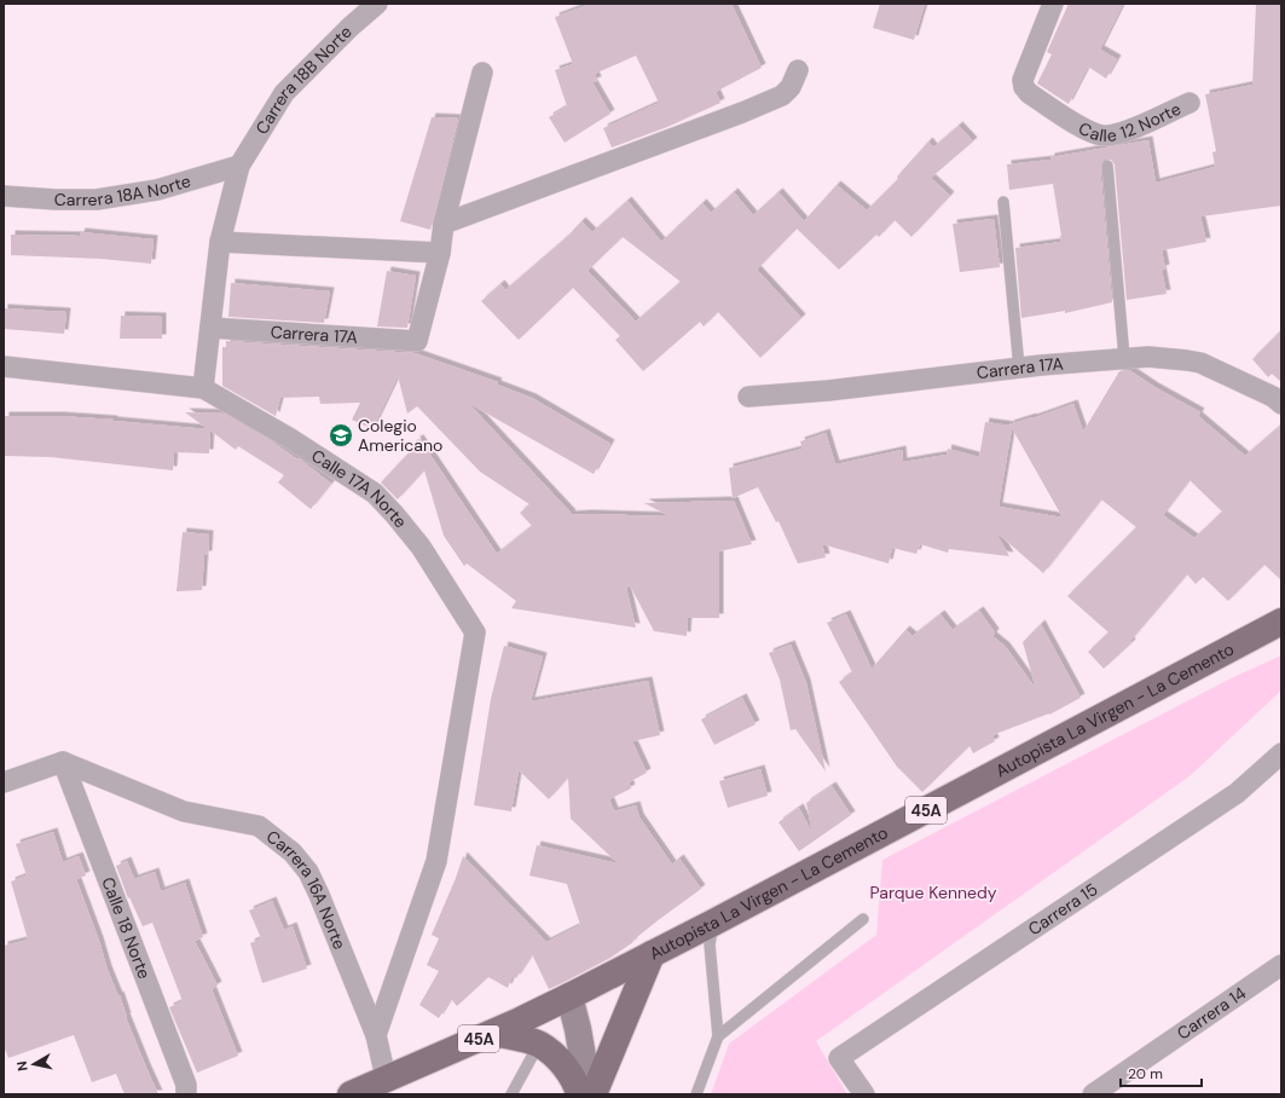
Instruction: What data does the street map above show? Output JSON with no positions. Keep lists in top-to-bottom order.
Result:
{
  "streets": {
    "main road": ["Autopista La Virgen - La Cemento", "45A"],
    "street": [
      "Carrera 18B Norte",
      "Calle 12 Norte",
      "Carrera 18A Norte",
      "Carrera 17A",
      "Calle 17A Norte",
      "Carrera 16A Norte",
      "Carrera 15",
      "Calle 18 Norte",
      "Carrera 14"
    ]
  },
  "crossings": [
    ["Carrera 18B Norte", "Carrera 18A Norte"],
    ["Carrera 18B Norte", "Carrera 17A"],
    ["Carrera 18B Norte", "Calle 17A Norte"],
    ["Calle 17A Norte", "Carrera 16A Norte"],
    ["Autopista La Virgen - La Cemento", "Carrera 16A Norte"],
    ["Carrera 16A Norte", "Calle 18 Norte"]
  ],
  "parks": ["Parque Kennedy"],
  "places": {
    "school or university": ["Colegio Americano"]
  },
  "scale_bar": "20 m",
  "north": "left"
}
